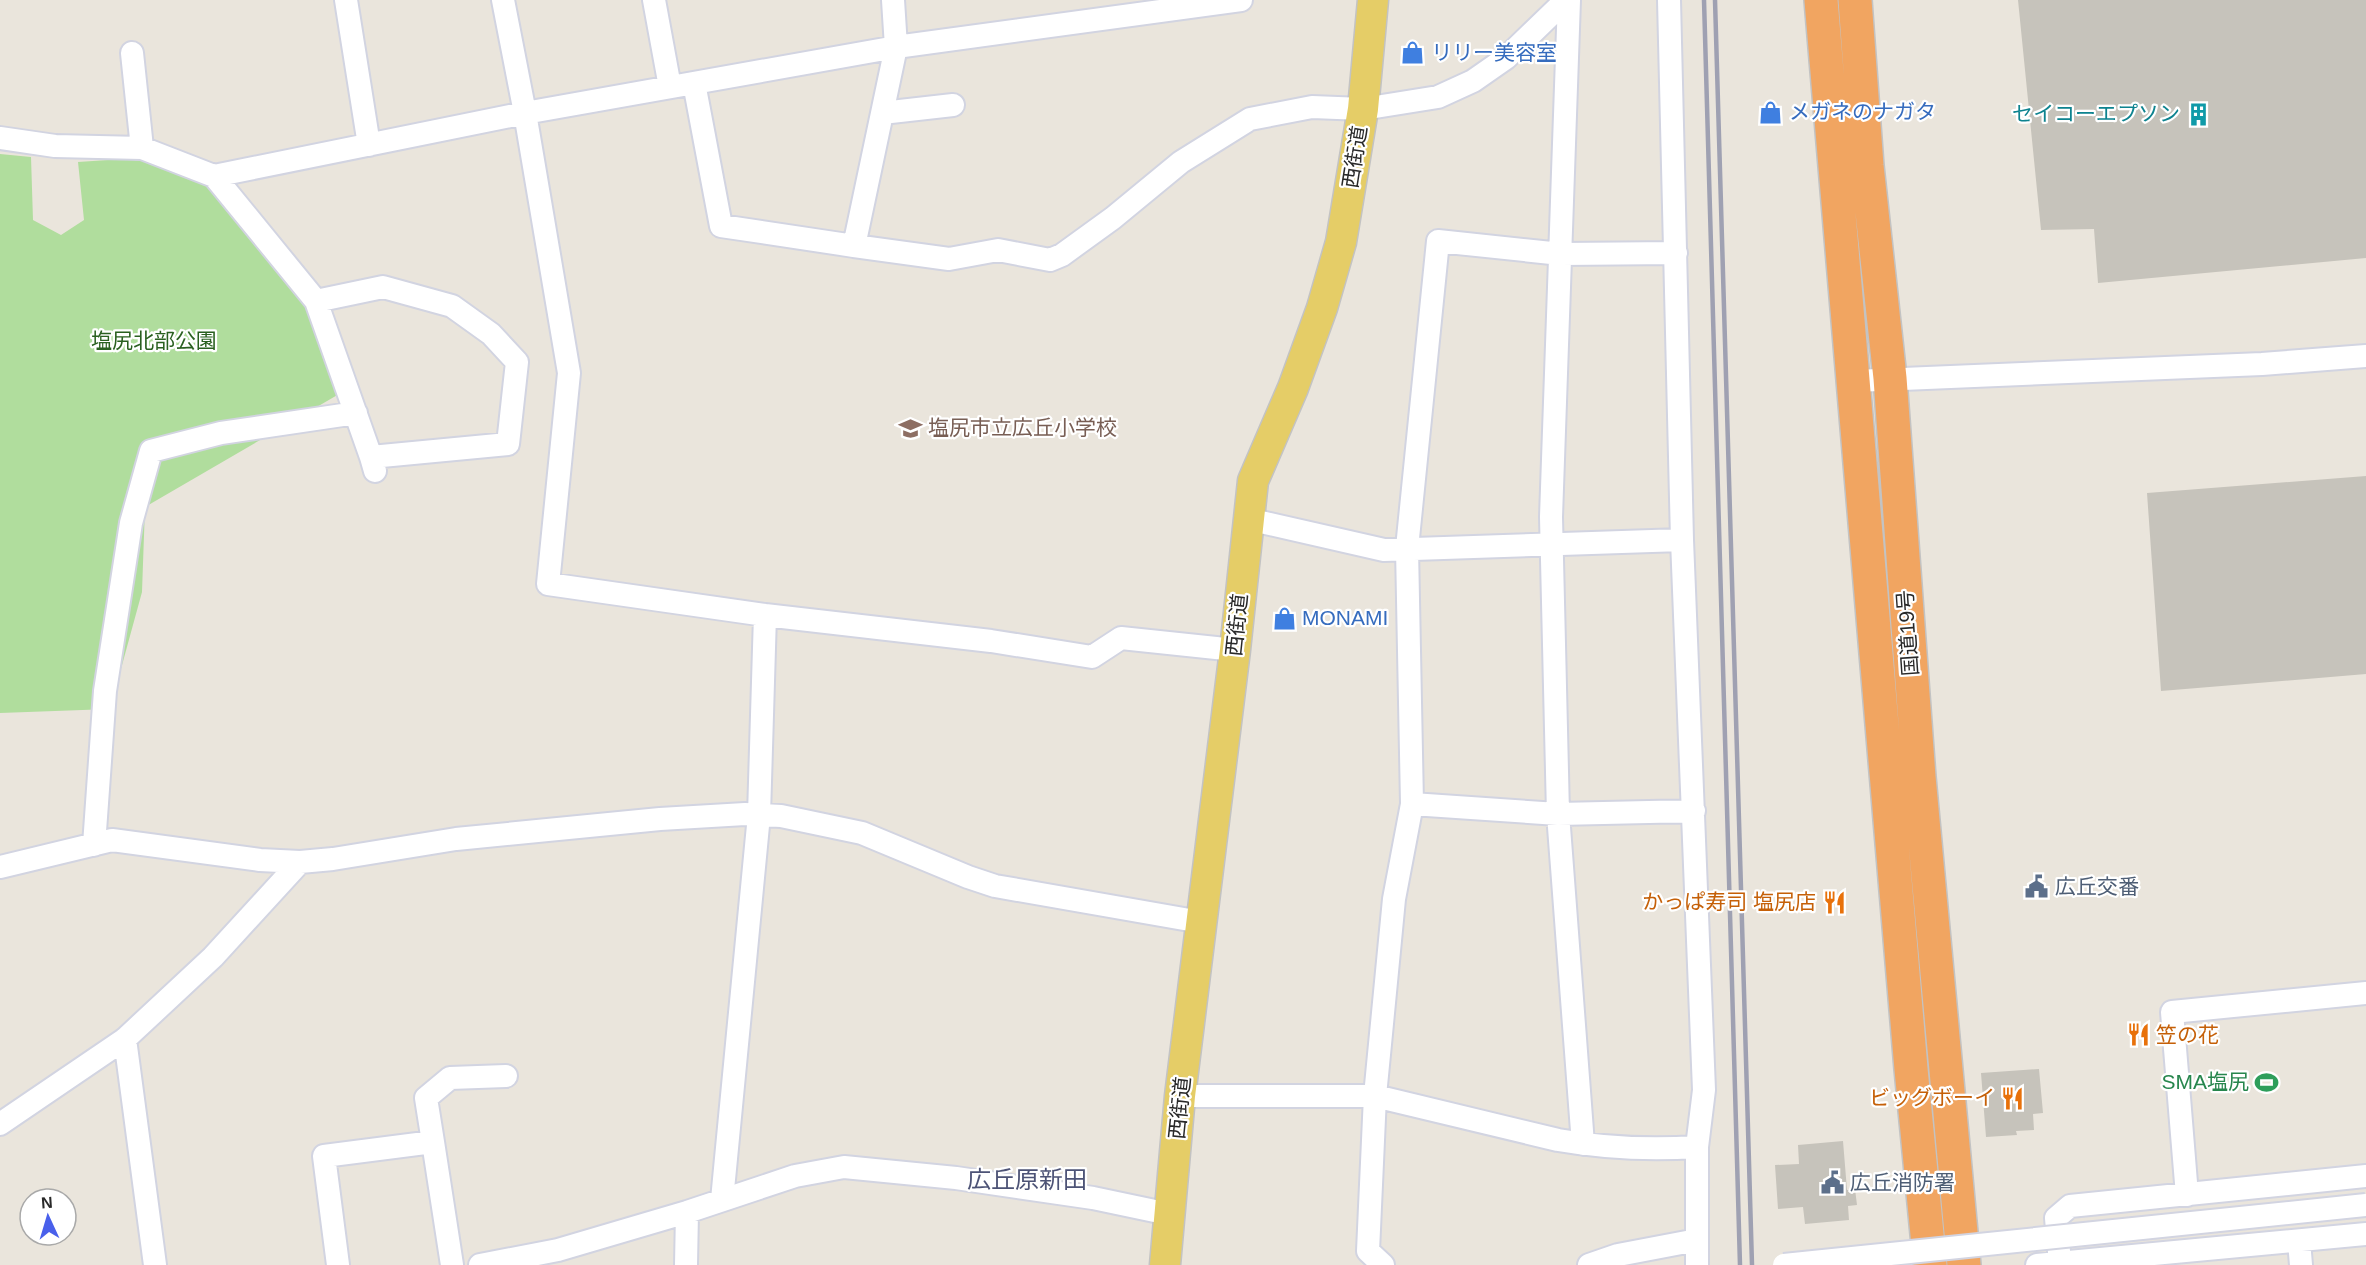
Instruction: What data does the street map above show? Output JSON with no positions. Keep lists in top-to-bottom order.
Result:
{
  "streets": {
    "highway": ["国道19号"],
    "main road": ["西街道"]
  },
  "districts": ["広丘原新田"],
  "parks": ["塩尻北部公園"],
  "places": {
    "shop": ["リリー美容室", "メガネのナガタ", "MONAMI"],
    "building": ["セイコーエプソン"],
    "school or university": ["塩尻市立広丘小学校"],
    "public building": ["広丘交番", "広丘消防署"],
    "restaurant": ["かっぱ寿司 塩尻店", "笠の花", "ビッグボーイ"],
    "sports": ["SMA塩尻"]
  },
  "north": "top"
}
